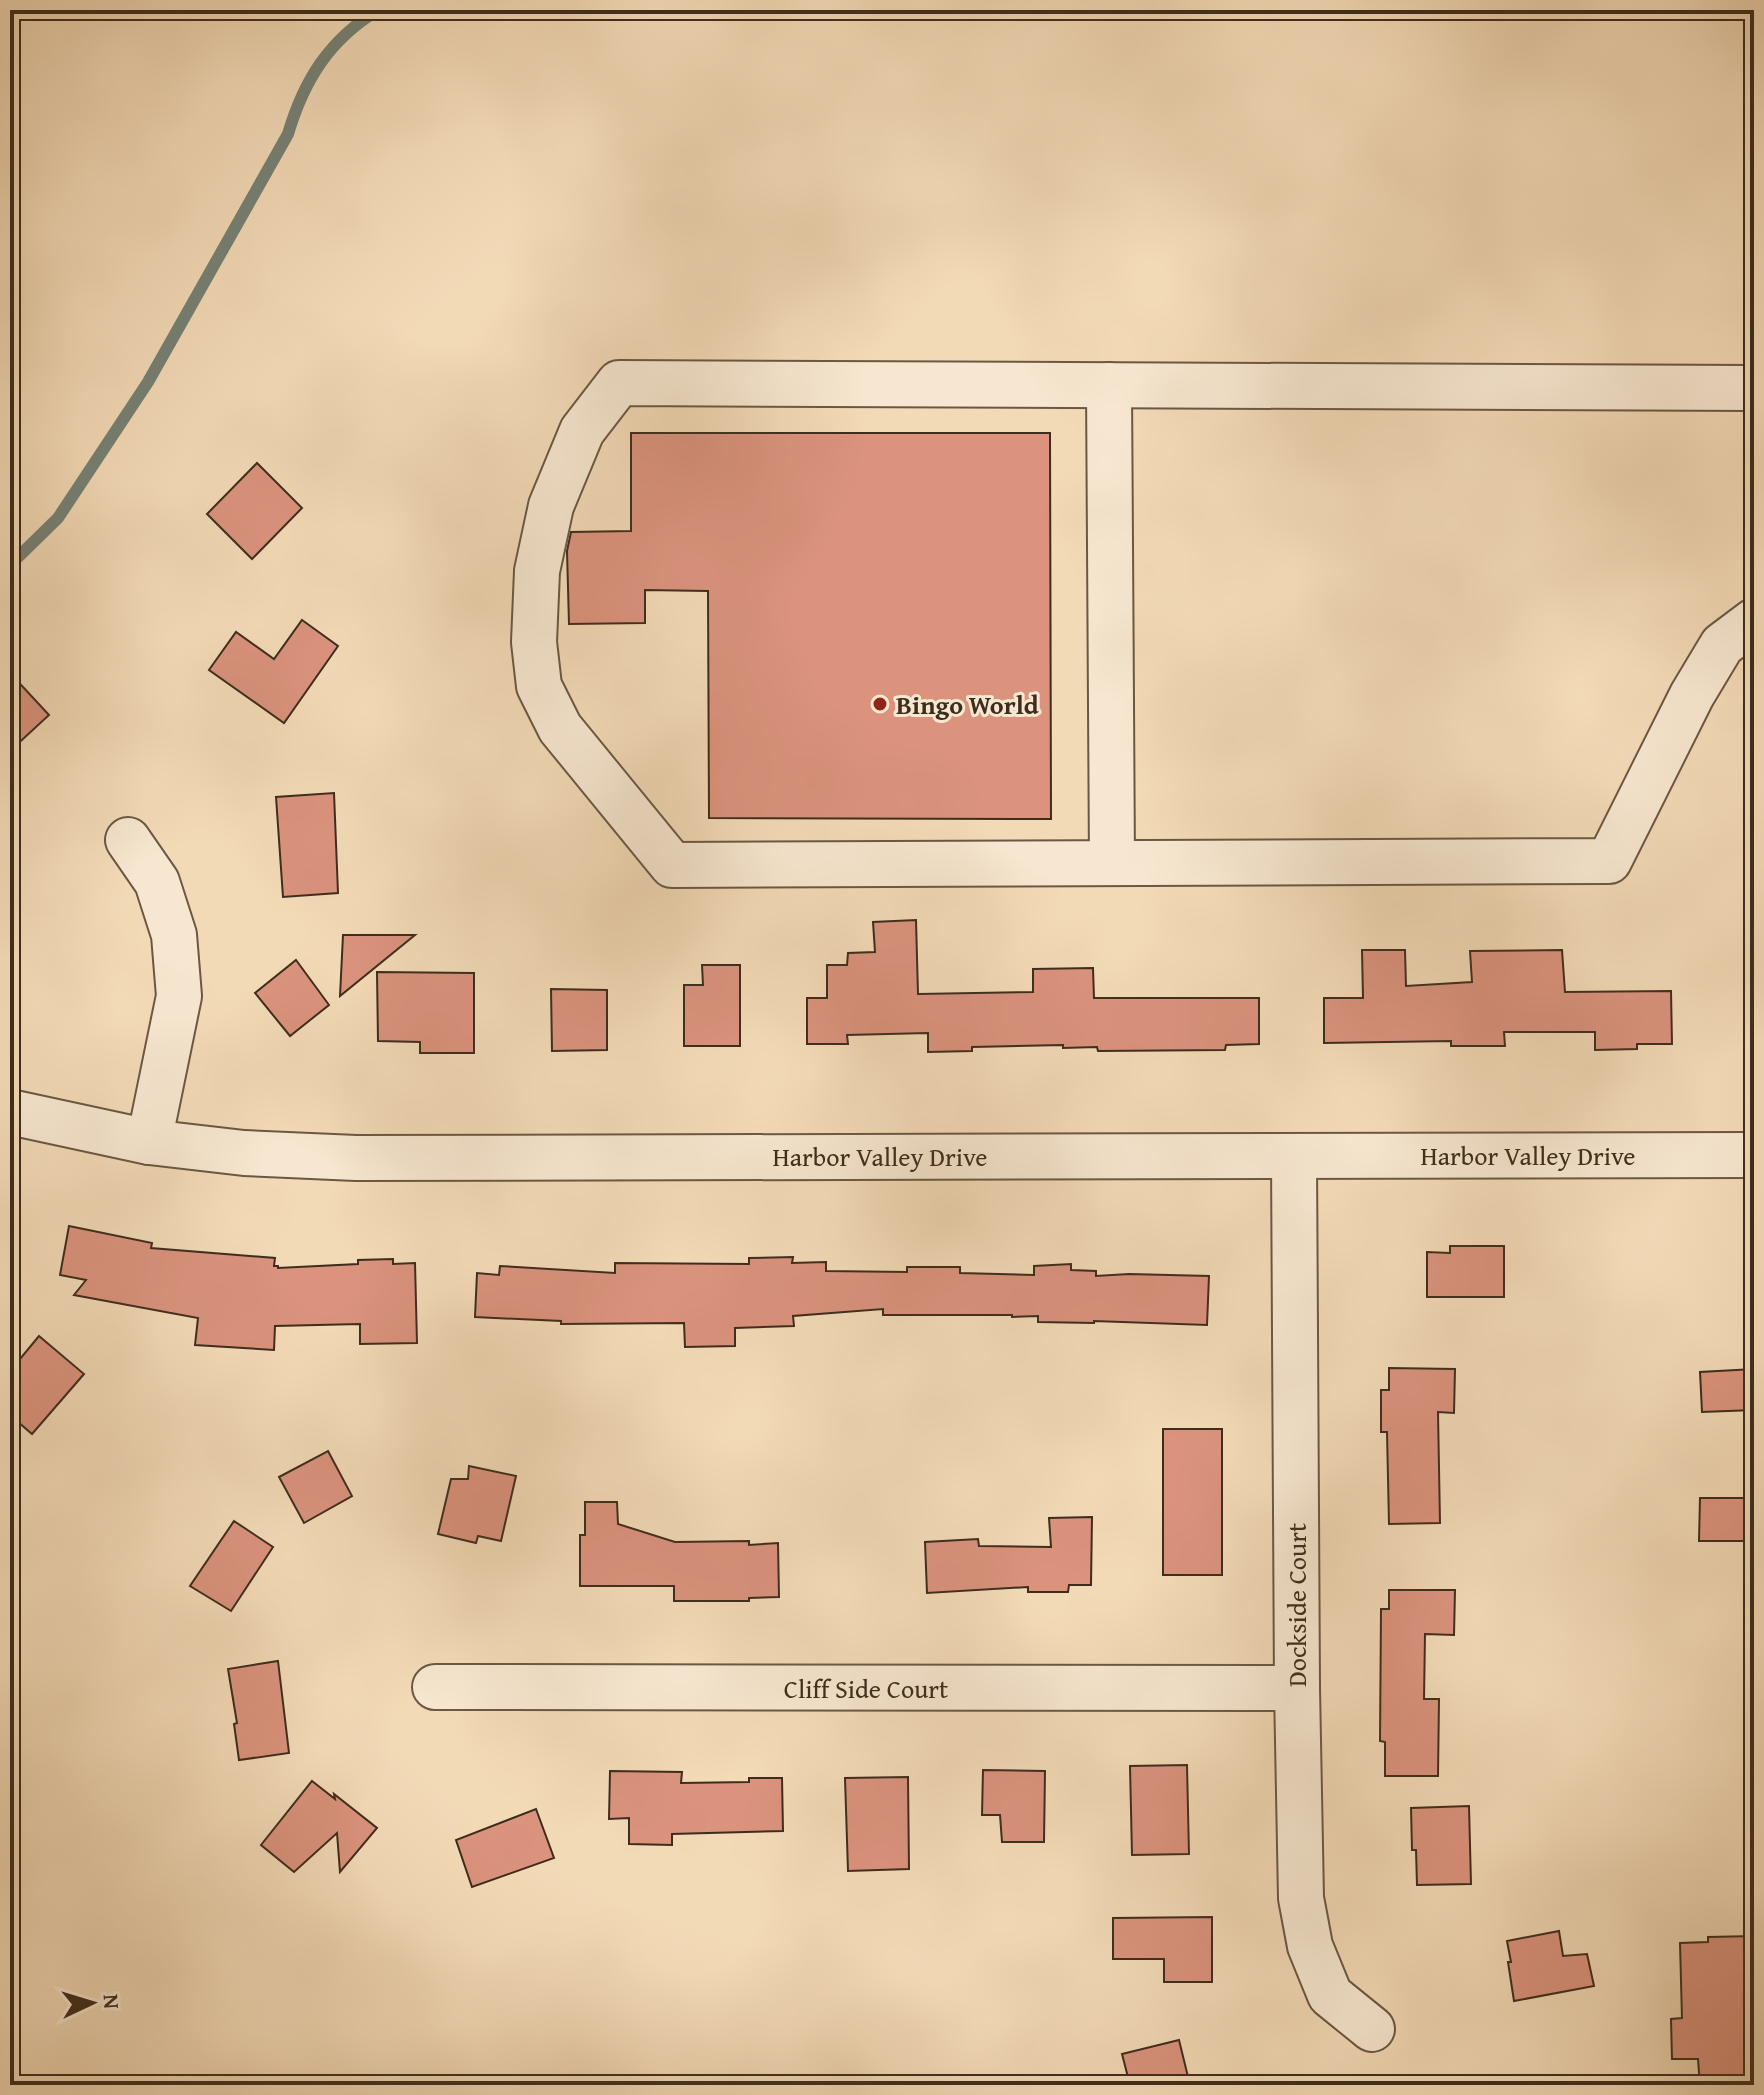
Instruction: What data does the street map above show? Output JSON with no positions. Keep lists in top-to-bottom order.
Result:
{
  "streets": {
    "street": ["Harbor Valley Drive", "Dockside Court", "Cliff Side Court"]
  },
  "crossings": [
    ["Harbor Valley Drive", "Dockside Court"],
    ["Dockside Court", "Cliff Side Court"]
  ],
  "places": ["Bingo World"],
  "north": "right"
}
